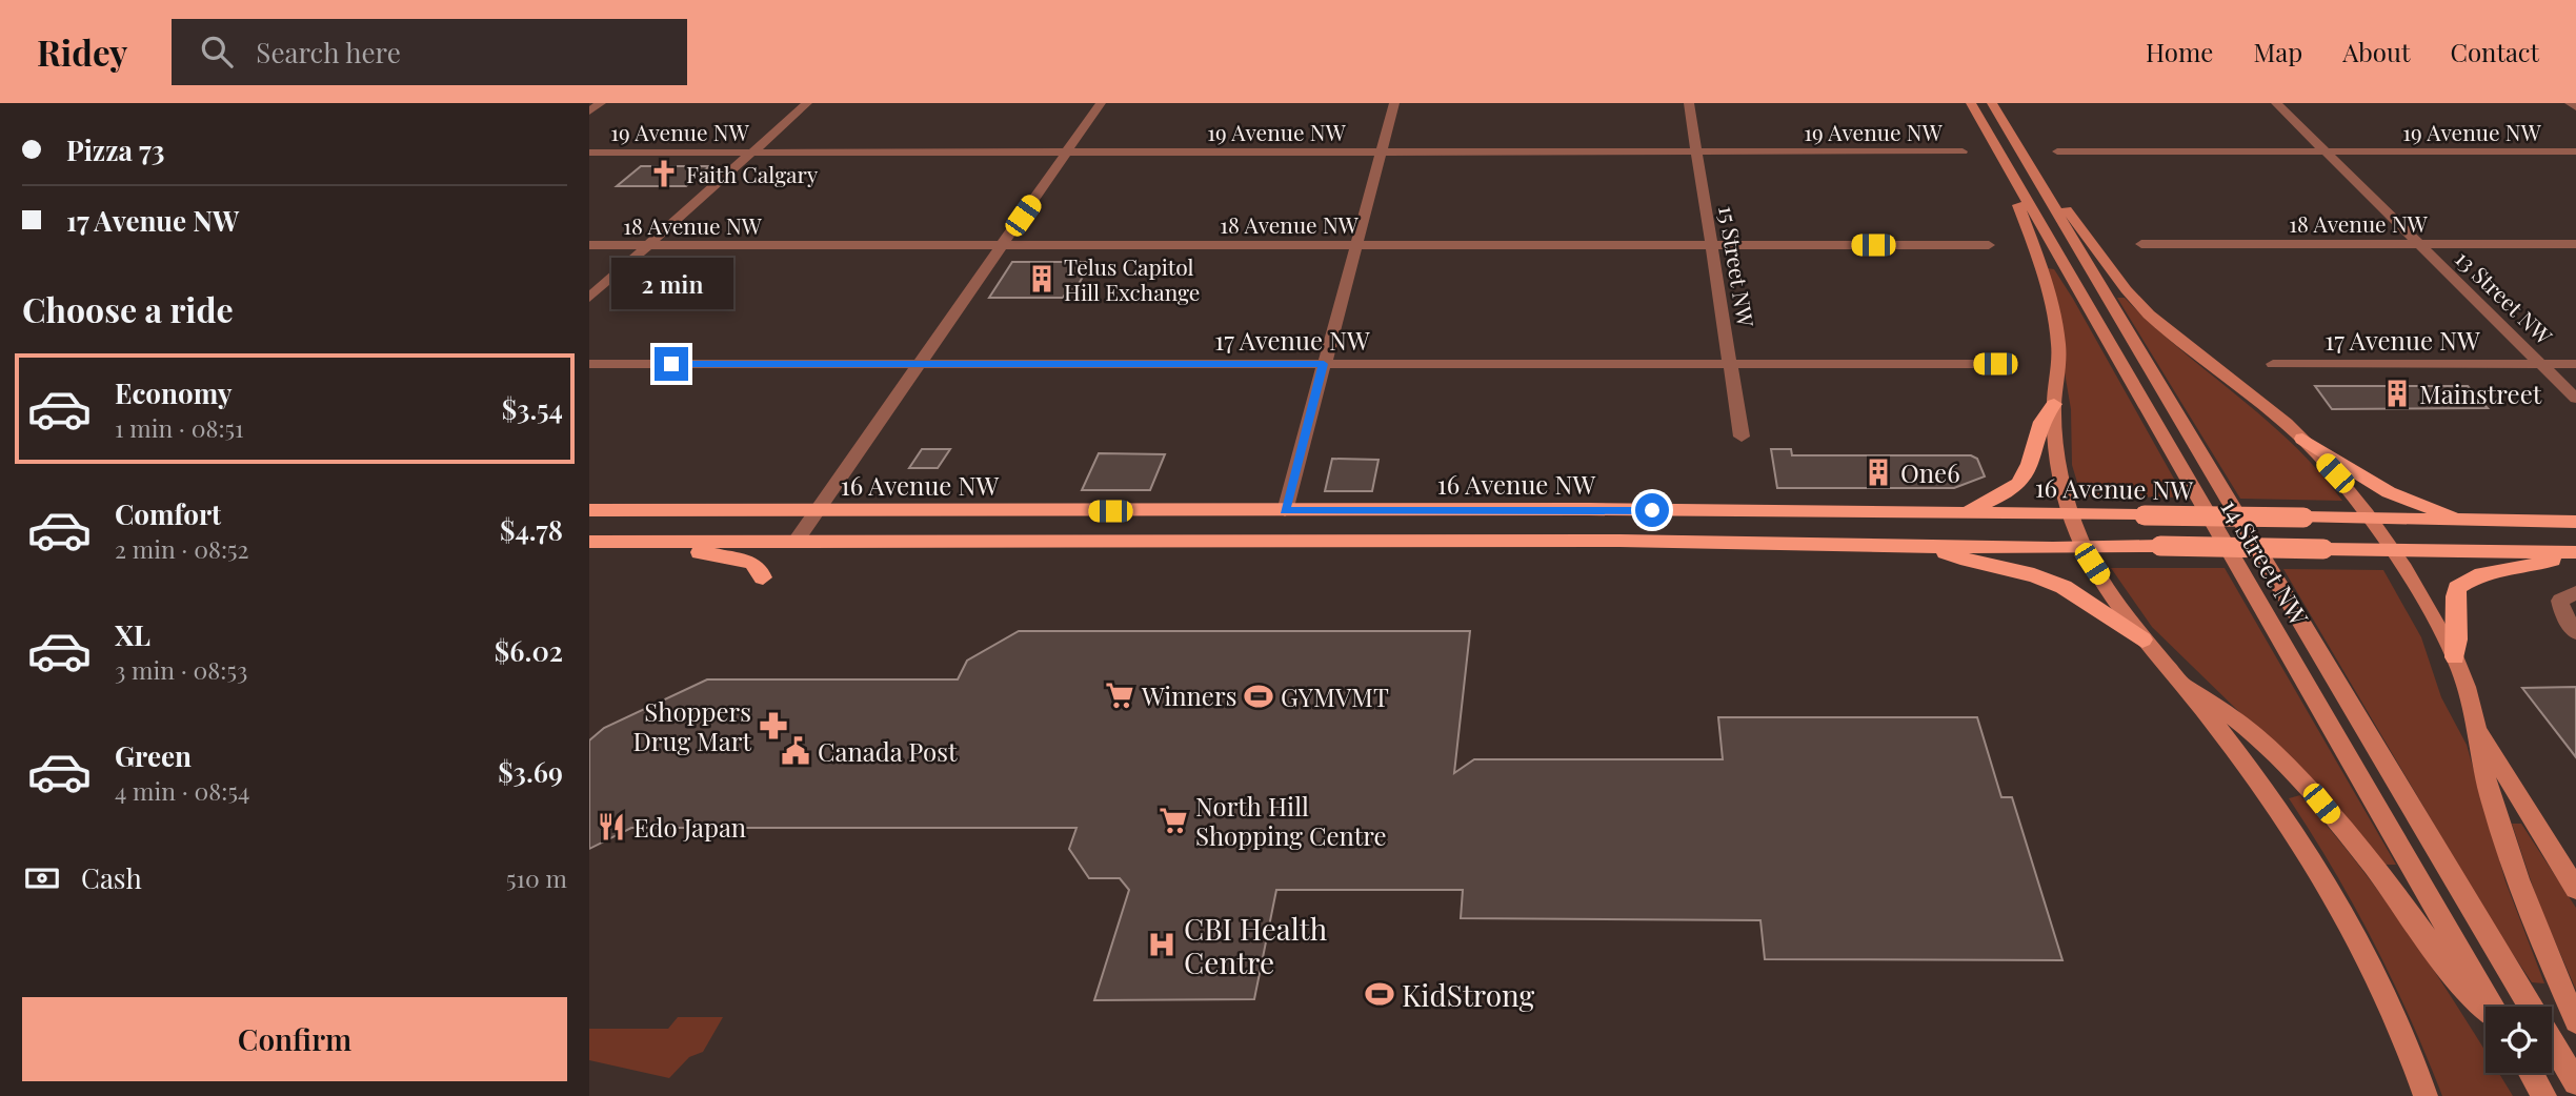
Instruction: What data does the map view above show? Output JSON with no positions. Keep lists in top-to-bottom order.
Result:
{
  "streets": {
    "highway": ["16 Avenue NW"],
    "main road": ["14 Street NW"],
    "street": [
      "19 Avenue NW",
      "18 Avenue NW",
      "15 Street NW",
      "13 Street NW",
      "17 Avenue NW"
    ]
  },
  "crossings": [
    ["19 Avenue NW", "15 Street NW"],
    ["19 Avenue NW", "13 Street NW"],
    ["18 Avenue NW", "15 Street NW"],
    ["18 Avenue NW", "13 Street NW"],
    ["15 Street NW", "17 Avenue NW"],
    ["13 Street NW", "17 Avenue NW"]
  ],
  "places": {
    "church": ["Faith Calgary"],
    "building": ["Telus Capitol Hill Exchange", "Mainstreet", "One6"],
    "supermarket": ["Winners", "North Hill Shopping Centre"],
    "sports": ["GYMVMT", "KidStrong"],
    "pharmacy": ["Shoppers Drug Mart"],
    "public building": ["Canada Post"],
    "restaurant": ["Edo Japan"],
    "hospital": ["CBI Health Centre"]
  },
  "page": {
    "header": "Ridey",
    "search": "Search here",
    "nav": [
      "Home",
      "Map",
      "About",
      "Contact"
    ],
    "banner": ["Pizza 73", "17 Avenue NW"],
    "bubble": "2 min",
    "heading": "Choose a ride",
    "list": [
      {
        "name": "Economy",
        "note": "1 min · 08:51",
        "value": "$3.54"
      },
      {
        "name": "Comfort",
        "note": "2 min · 08:52",
        "value": "$4.78"
      },
      {
        "name": "XL",
        "note": "3 min · 08:53",
        "value": "$6.02"
      },
      {
        "name": "Green",
        "note": "4 min · 08:54",
        "value": "$3.69"
      }
    ],
    "pay": ["Cash", "510 m"],
    "buttons": "Confirm"
  }
}
